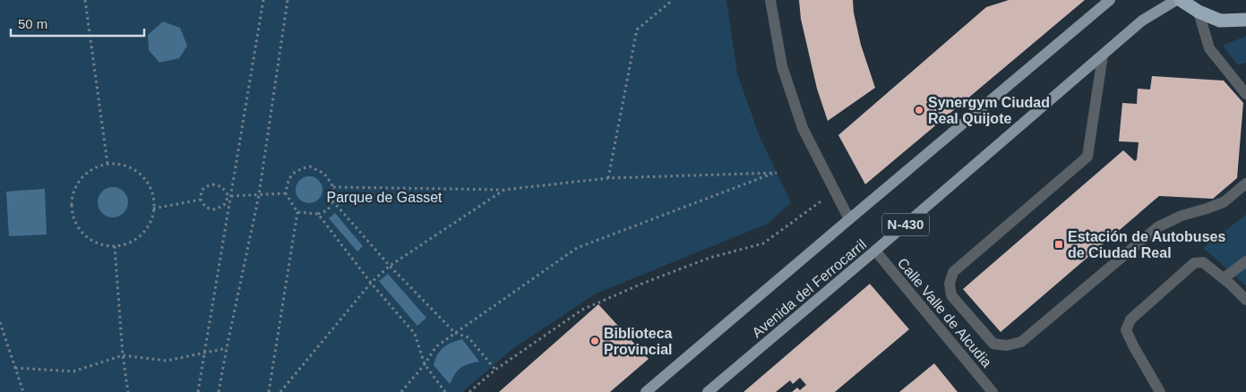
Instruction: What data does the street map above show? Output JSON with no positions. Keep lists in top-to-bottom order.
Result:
{
  "streets": {
    "main road": ["N-430", "Avenida del Ferrocarril"],
    "street": ["Calle Valle de Alcudia"]
  },
  "crossings": [
    ["Avenida del Ferrocarril", "Calle Valle de Alcudia"]
  ],
  "parks": ["Parque de Gasset"],
  "places": {
    "other": ["Synergym Ciudad Real Quijote", "Biblioteca Provincial"],
    "transit": ["Estación de Autobuses de Ciudad Real"]
  },
  "scale_bar": "50 m"
}
